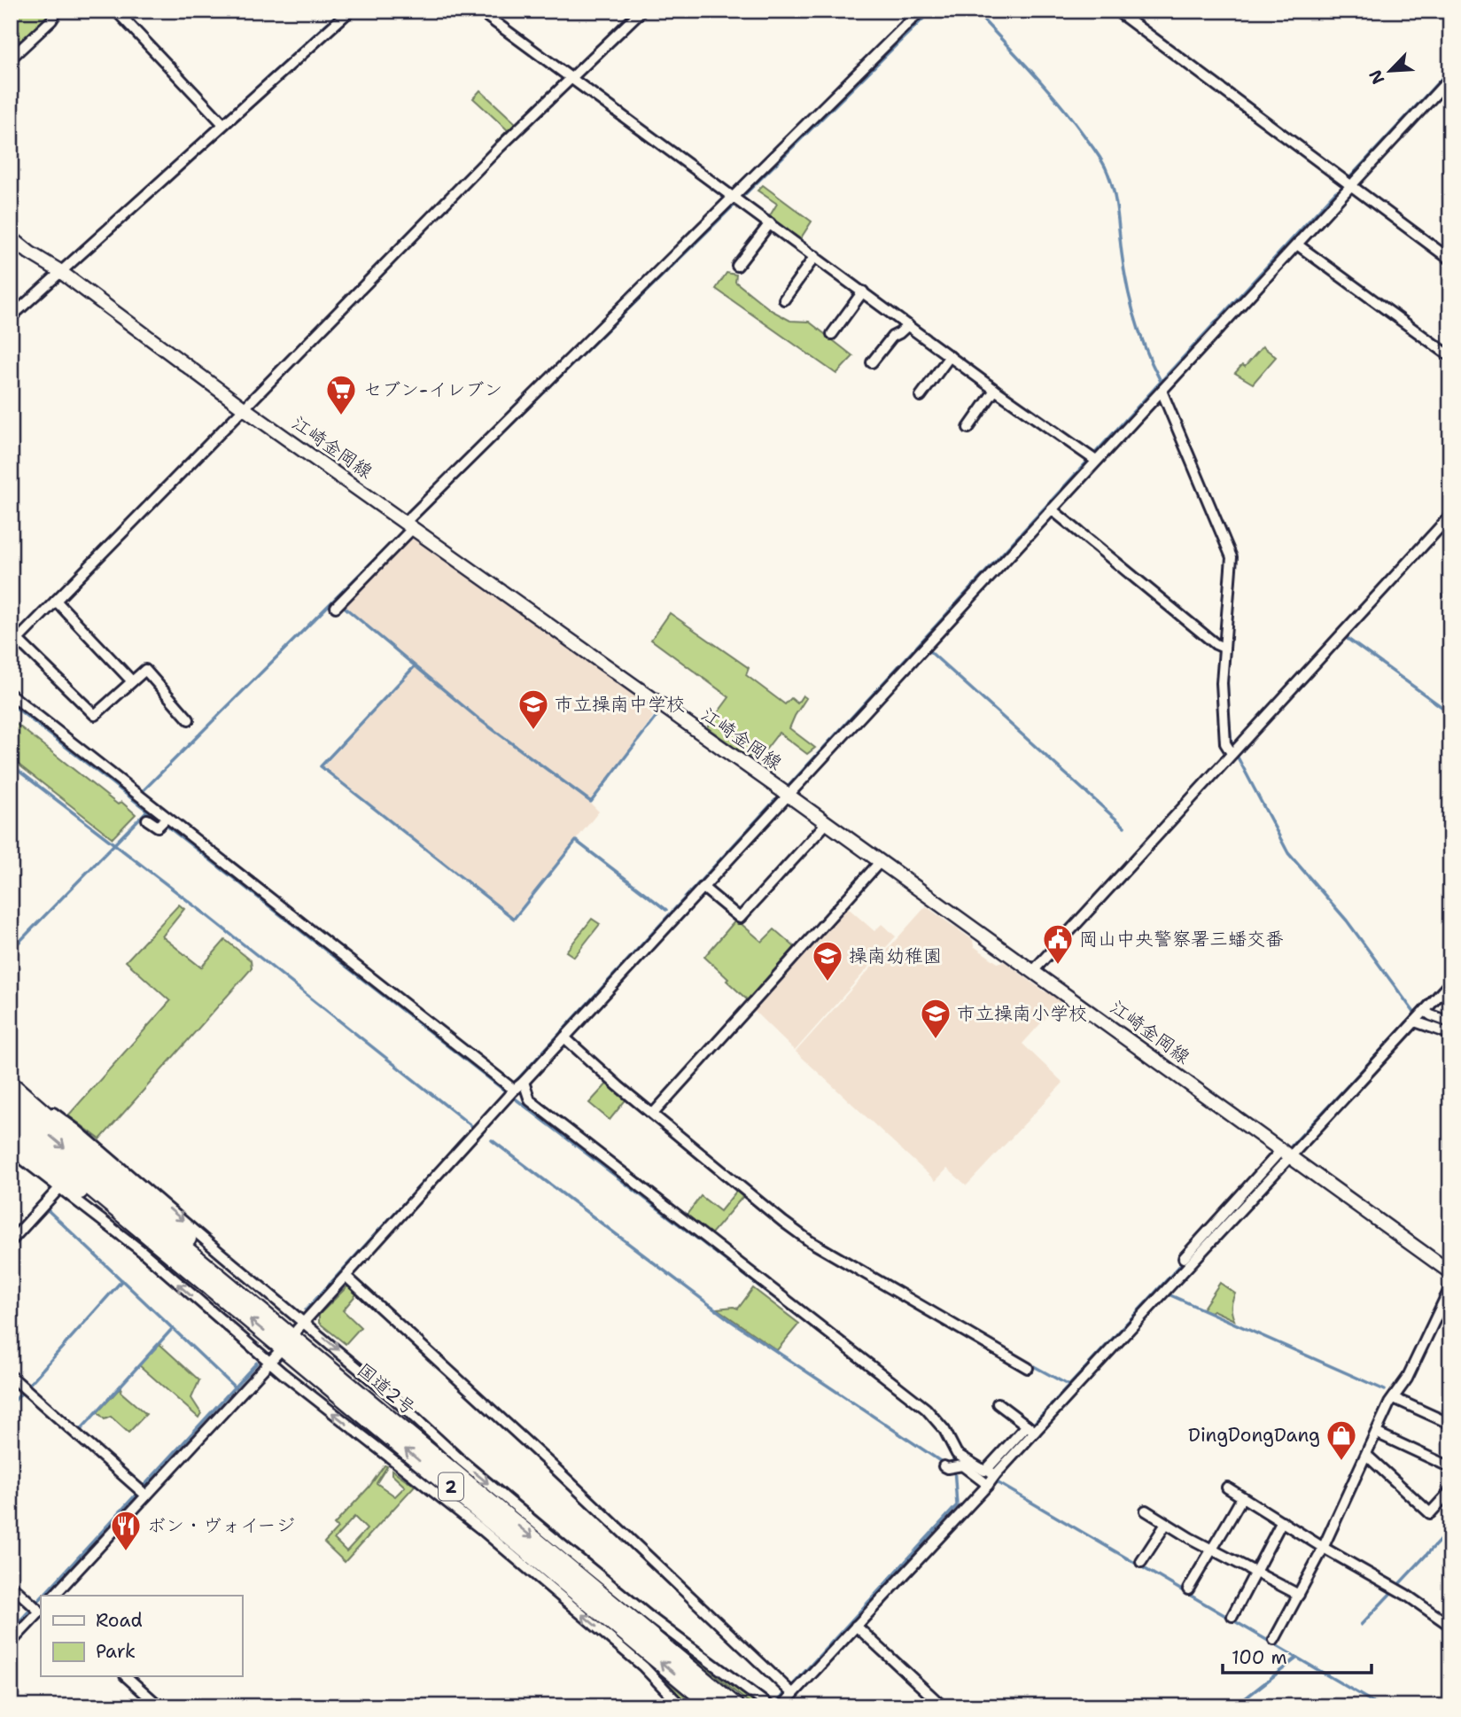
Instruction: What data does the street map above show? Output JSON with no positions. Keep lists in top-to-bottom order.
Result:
{
  "streets": {
    "highway": ["国道2号", "2"],
    "main road": ["江崎金岡線"]
  },
  "places": {
    "supermarket": ["セブン-イレブン"],
    "school or university": ["市立操南中学校", "操南幼稚園", "市立操南小学校"],
    "public building": ["岡山中央警察署三蟠交番"],
    "shop": ["DingDongDang"],
    "restaurant": ["ボン・ヴォイージ"]
  },
  "legend": ["Road", "Park"],
  "scale_bar": "100 m",
  "north": "bottom left"
}
